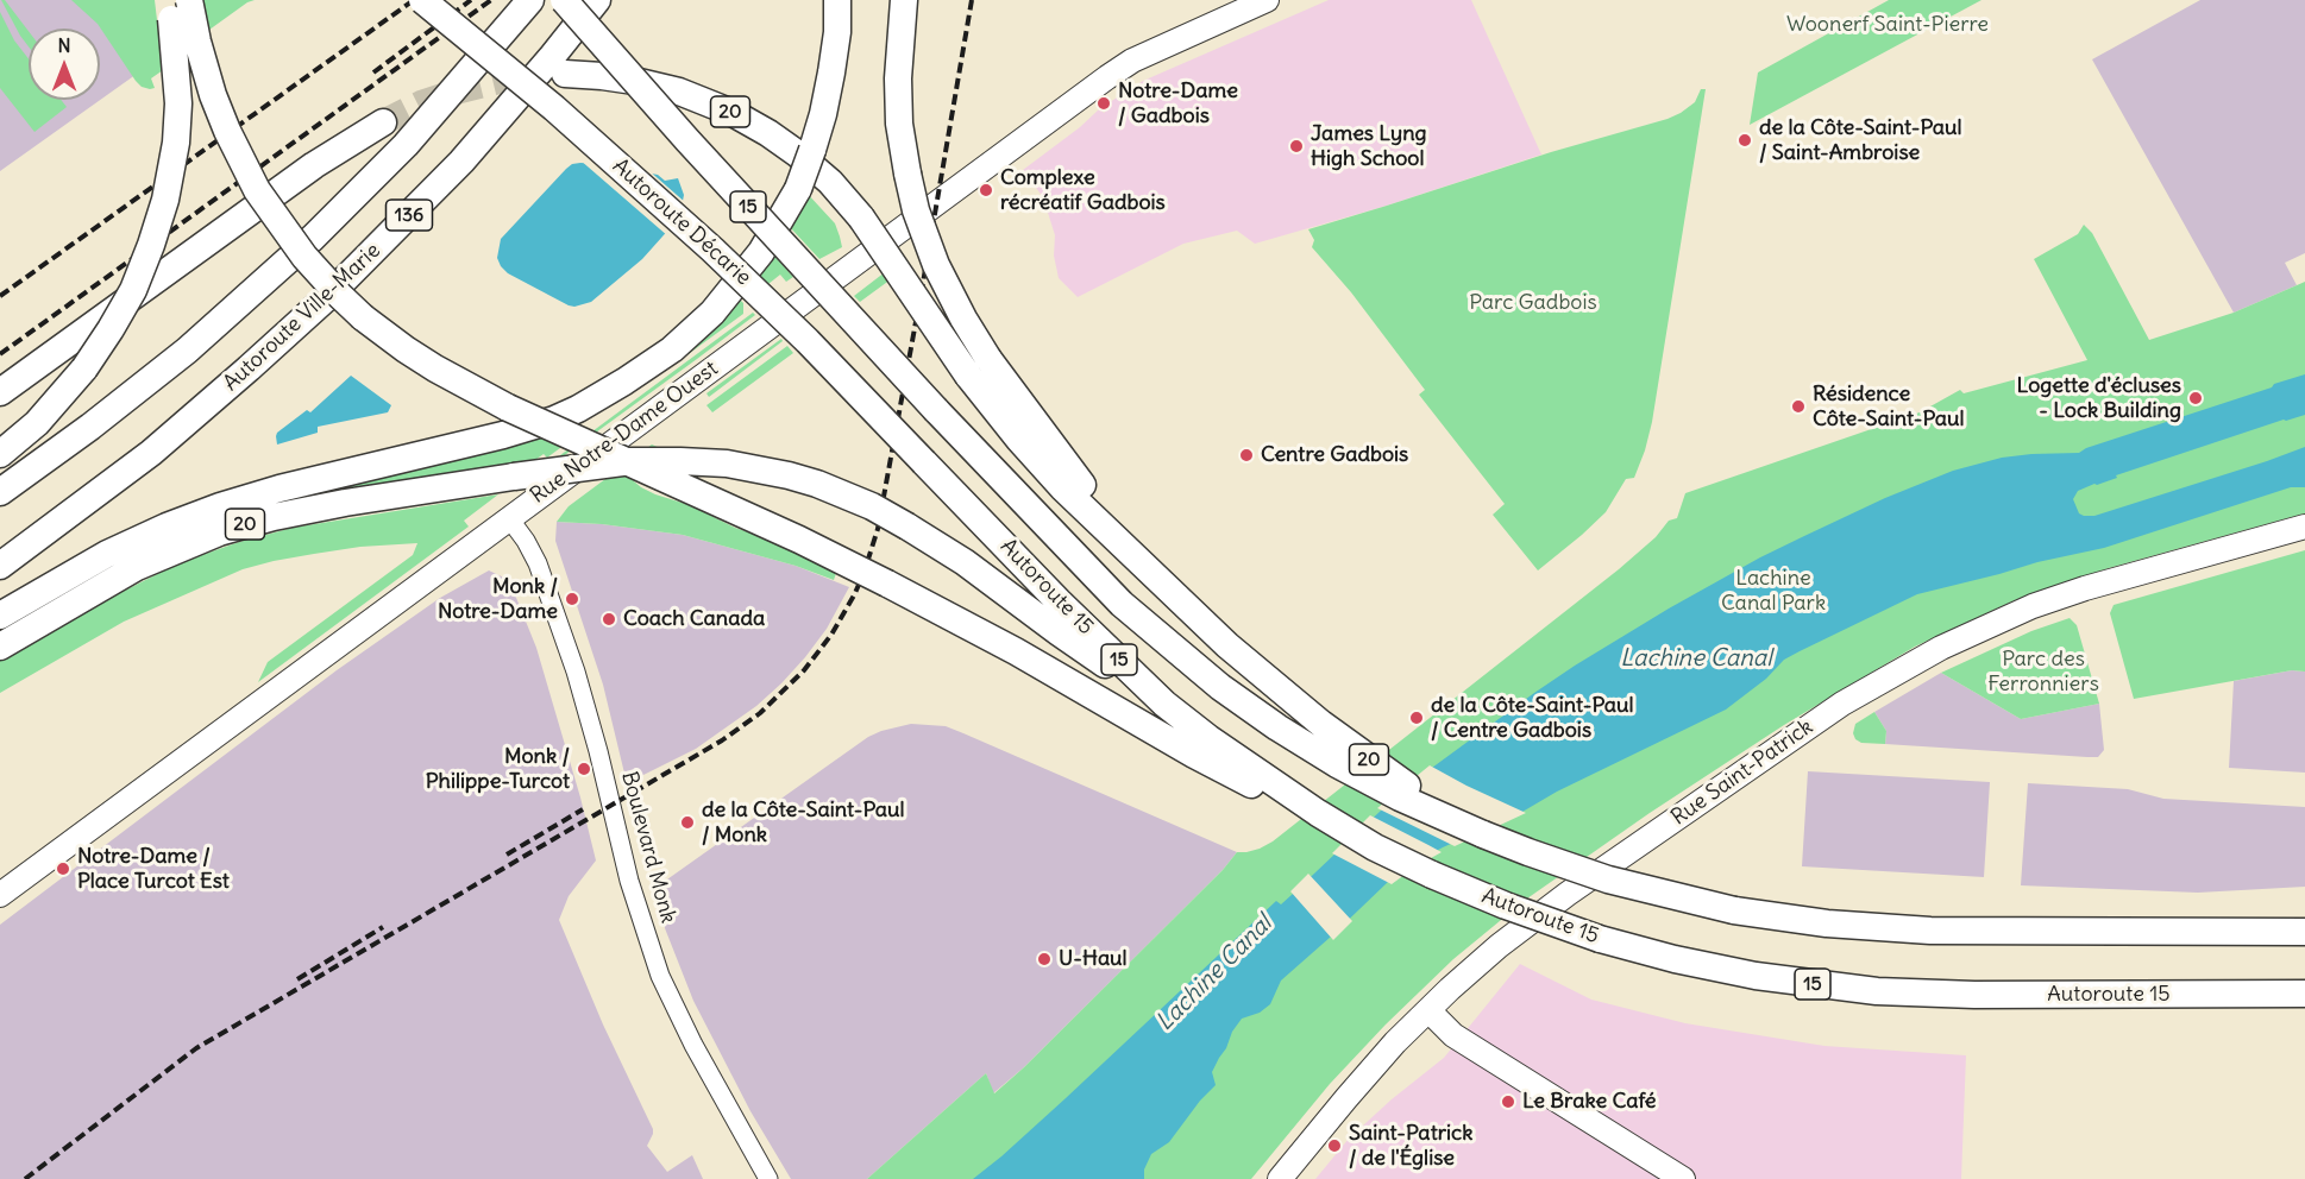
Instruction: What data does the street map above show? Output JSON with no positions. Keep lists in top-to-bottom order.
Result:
{
  "streets": {
    "highway": [
      "20",
      "15",
      "136",
      "Autoroute Décarie",
      "Autoroute Ville-Marie",
      "Autoroute 15"
    ],
    "main road": ["Rue Notre-Dame Ouest", "Rue Saint-Patrick"],
    "street": ["Boulevard Monk"]
  },
  "crossings": [
    ["20", "15"],
    ["20", "Autoroute 15"],
    ["Autoroute Décarie", "Autoroute 15"],
    ["Rue Notre-Dame Ouest", "Boulevard Monk"]
  ],
  "water": ["Lachine Canal"],
  "parks": [
    "Woonerf Saint-Pierre",
    "Parc Gadbois",
    "Lachine Canal Park",
    "Parc des Ferronniers"
  ],
  "places": [
    "Notre-Dame / Gadbois",
    "de la Côte-Saint-Paul / Saint-Ambroise",
    "James Lyng High School",
    "Complexe récréatif Gadbois",
    "Logette d'écluses - Lock Building",
    "Résidence Côte-Saint-Paul",
    "Centre Gadbois",
    "Monk / Notre-Dame",
    "Coach Canada",
    "de la Côte-Saint-Paul / Centre Gadbois",
    "Monk / Philippe-Turcot",
    "de la Côte-Saint-Paul / Monk",
    "Notre-Dame / Place Turcot Est",
    "U-Haul",
    "Le Brake Café",
    "Saint-Patrick / de l'Église"
  ],
  "north": "top"
}
